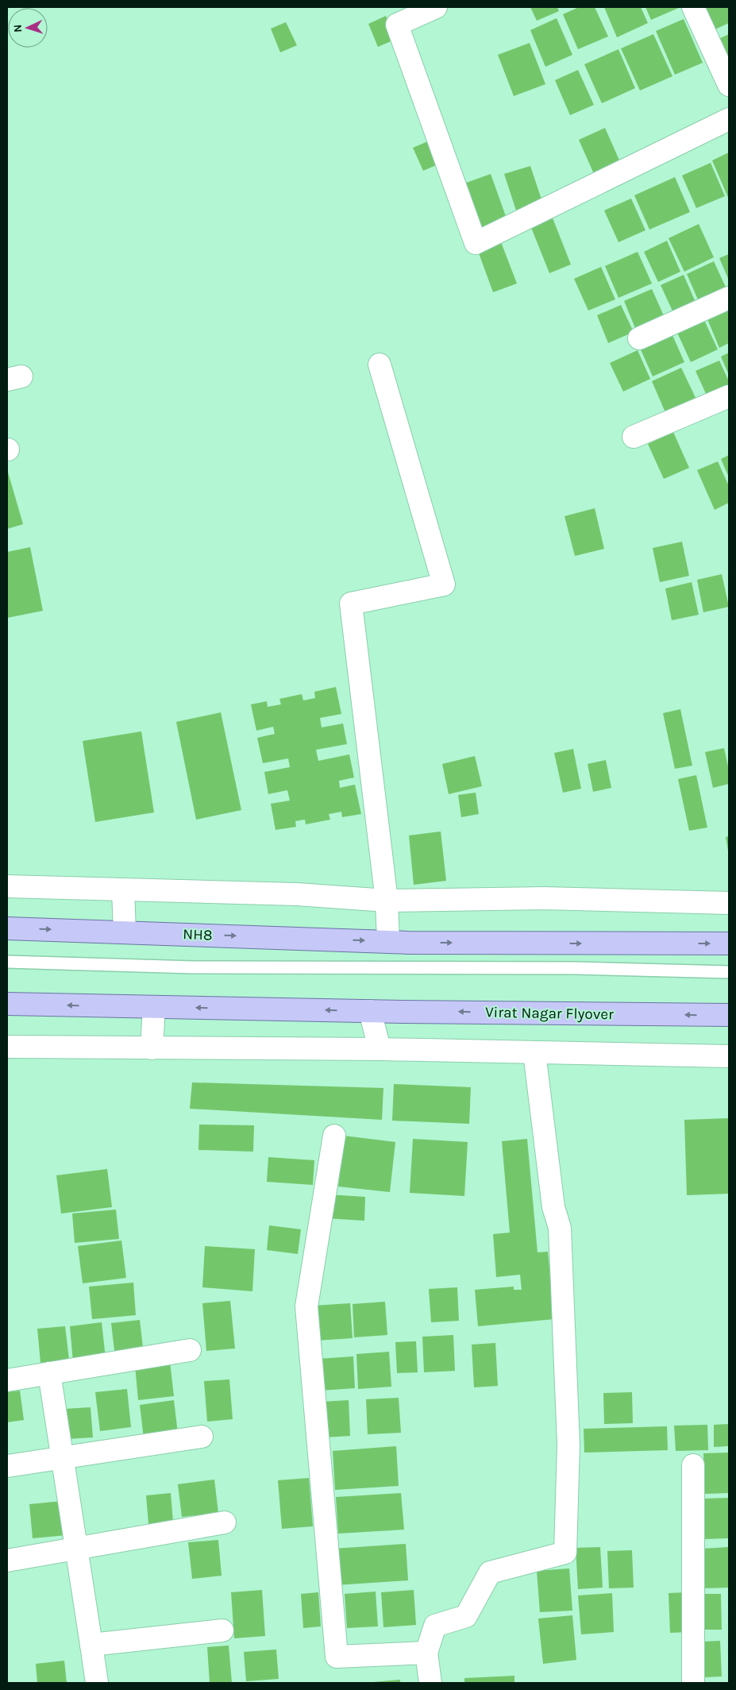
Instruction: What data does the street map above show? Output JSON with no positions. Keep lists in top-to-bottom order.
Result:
{
  "streets": {
    "main road": ["NH8", "Virat Nagar Flyover"]
  },
  "north": "left"
}
